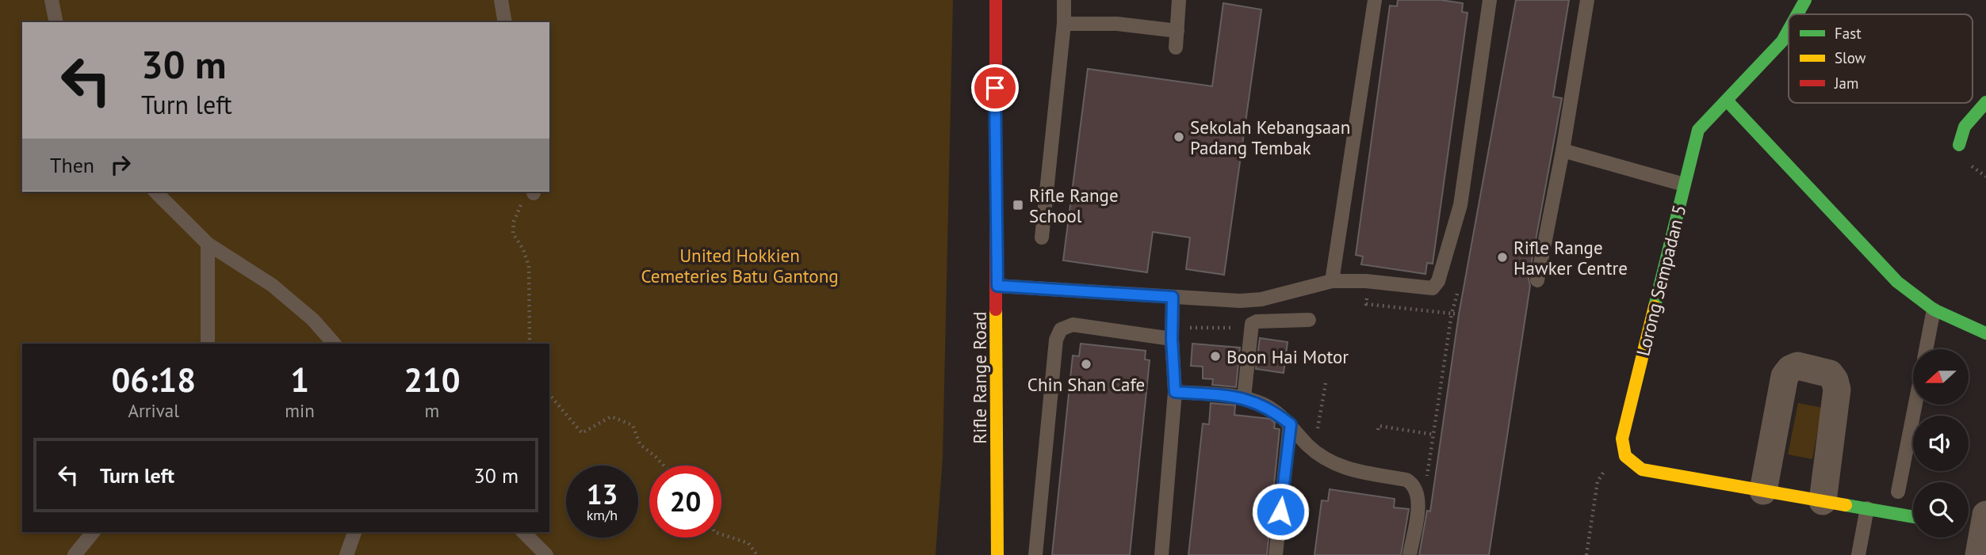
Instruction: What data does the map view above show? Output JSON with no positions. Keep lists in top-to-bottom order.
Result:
{
  "streets": {
    "street": ["Lorong Sempadan 5", "Rifle Range Road"]
  },
  "parks": ["United Hokkien Cemeteries Batu Gantong"],
  "places": {
    "other": [
      "Sekolah Kebangsaan Padang Tembak",
      "Rifle Range Hawker Centre",
      "Boon Hai Motor",
      "Chin Shan Cafe"
    ],
    "transit": ["Rifle Range School"]
  },
  "legend": ["Fast", "Slow", "Jam"],
  "north": "left",
  "page": {
    "turn": ["30 m", "Turn left"],
    "then": "Then",
    "eta": [
      "06:18",
      "Arrival",
      "1",
      "min",
      "210",
      "m"
    ],
    "list": [
      {
        "name": "Turn left",
        "value": "30 m"
      }
    ],
    "speed": "13 km/h",
    "limit": "20"
  }
}
